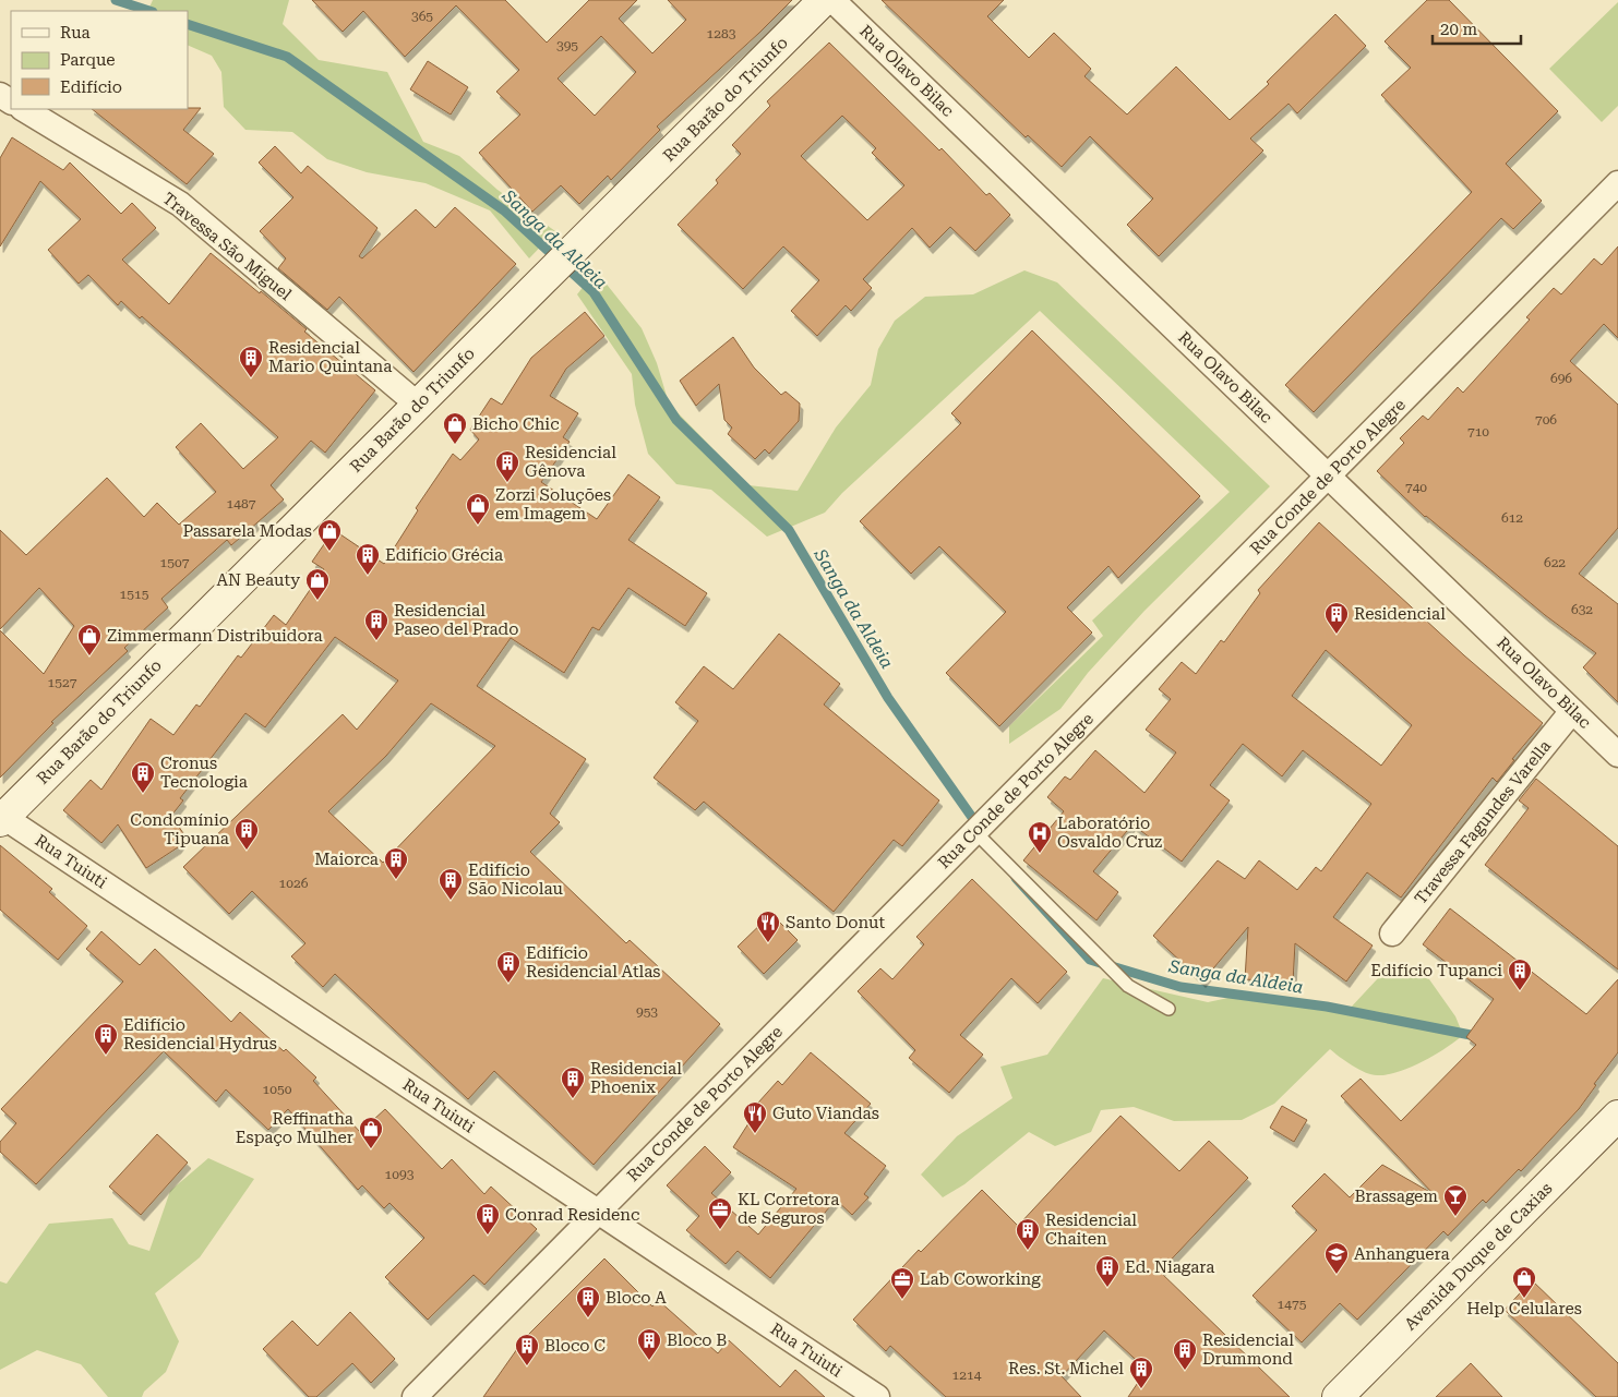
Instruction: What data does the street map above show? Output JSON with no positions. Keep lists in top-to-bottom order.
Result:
{
  "streets": {
    "street": [
      "Rua Olavo Bilac",
      "Rua Barão do Triunfo",
      "Travessa São Miguel",
      "Rua Conde de Porto Alegre",
      "Travessa Fagundes Varella",
      "Rua Tuiuti",
      "Avenida Duque de Caxias"
    ]
  },
  "crossings": [
    ["Rua Olavo Bilac", "Rua Conde de Porto Alegre"],
    ["Rua Olavo Bilac", "Travessa Fagundes Varella"],
    ["Rua Barão do Triunfo", "Travessa São Miguel"],
    ["Rua Barão do Triunfo", "Rua Tuiuti"],
    ["Rua Conde de Porto Alegre", "Rua Tuiuti"]
  ],
  "water": ["Sanga da Aldeia"],
  "places": {
    "building": [
      "Residencial Mario Quintana",
      "Residencial Gênova",
      "Edifício Grécia",
      "Residencial",
      "Residencial Paseo del Prado",
      "Cronus Tecnologia",
      "Condomínio Tipuana",
      "Maiorca",
      "Edifício São Nicolau",
      "Edifício Residencial Atlas",
      "Edifício Tupanci",
      "Edifício Residencial Hydrus",
      "Residencial Phoenix",
      "Conrad Residenc",
      "Residencial Chaiten",
      "Ed. Niagara",
      "Bloco A",
      "Bloco B",
      "Bloco C",
      "Residencial Drummond",
      "Res. St. Michel"
    ],
    "shop": [
      "Bicho Chic",
      "Zorzi Soluções em Imagem",
      "Passarela Modas",
      "AN Beauty",
      "Zimmermann Distribuidora",
      "Reffinatha Espaço Mulher",
      "Help Celulares"
    ],
    "hospital": ["Laboratório Osvaldo Cruz"],
    "restaurant": ["Santo Donut", "Guto Viandas"],
    "bar": ["Brassagem"],
    "office": ["KL Corretora de Seguros", "Lab Coworking"],
    "school or university": ["Anhanguera"]
  },
  "house_numbers": [
    "365",
    "1283",
    "395",
    "696",
    "706",
    "710",
    "740",
    "1487",
    "612",
    "1507",
    "622",
    "1515",
    "632",
    "1527",
    "1026",
    "953",
    "1050",
    "1093",
    "1475",
    "1214"
  ],
  "legend": ["Rua", "Parque", "Edifício"],
  "scale_bar": "20 m"
}
